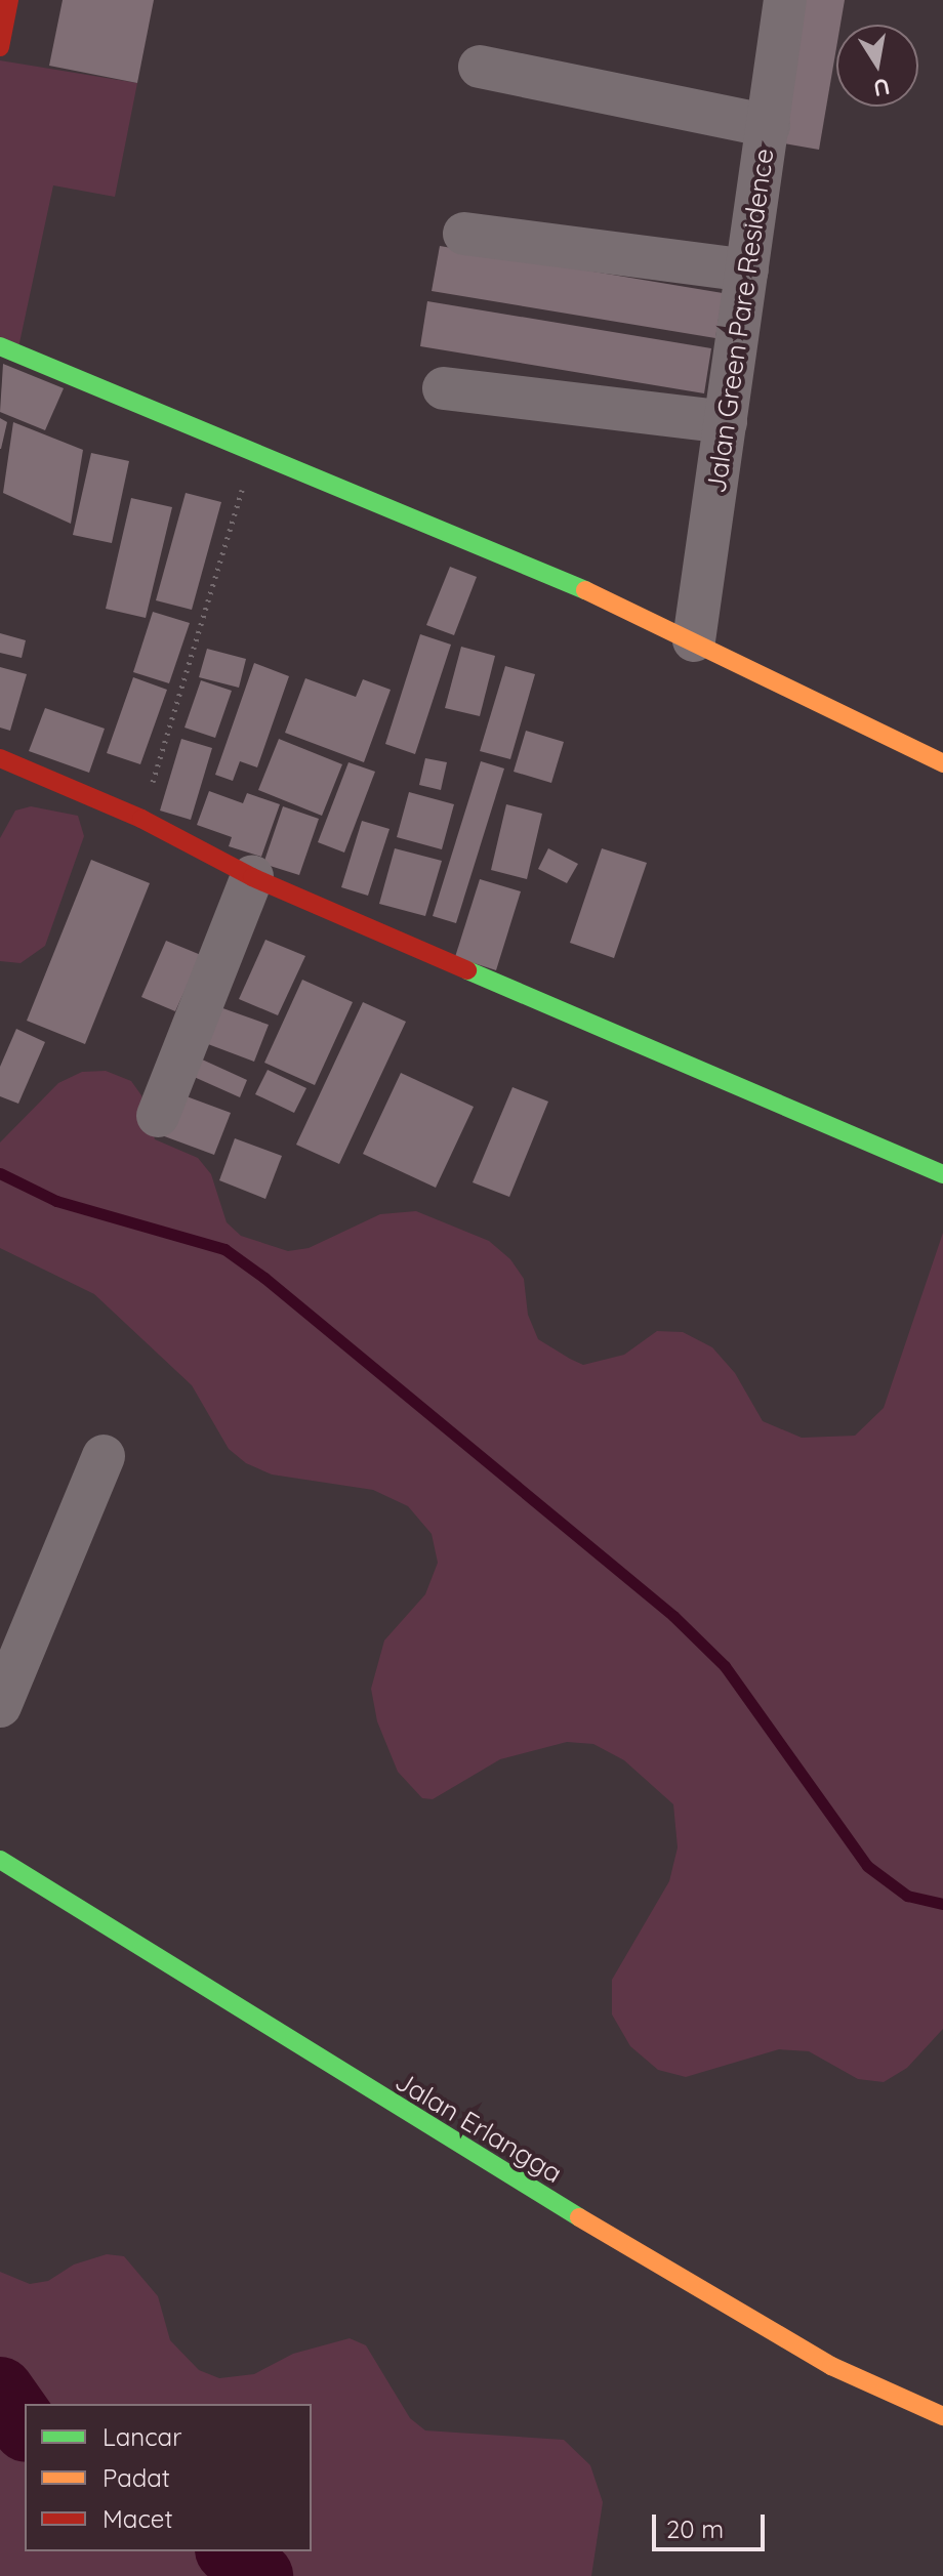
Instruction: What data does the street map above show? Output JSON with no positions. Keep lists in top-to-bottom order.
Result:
{
  "streets": {
    "street": ["Jalan Green Pare Residence", "Jalan Erlangga"]
  },
  "legend": ["Lancar", "Padat", "Macet"],
  "scale_bar": "20 m",
  "north": "bottom"
}
